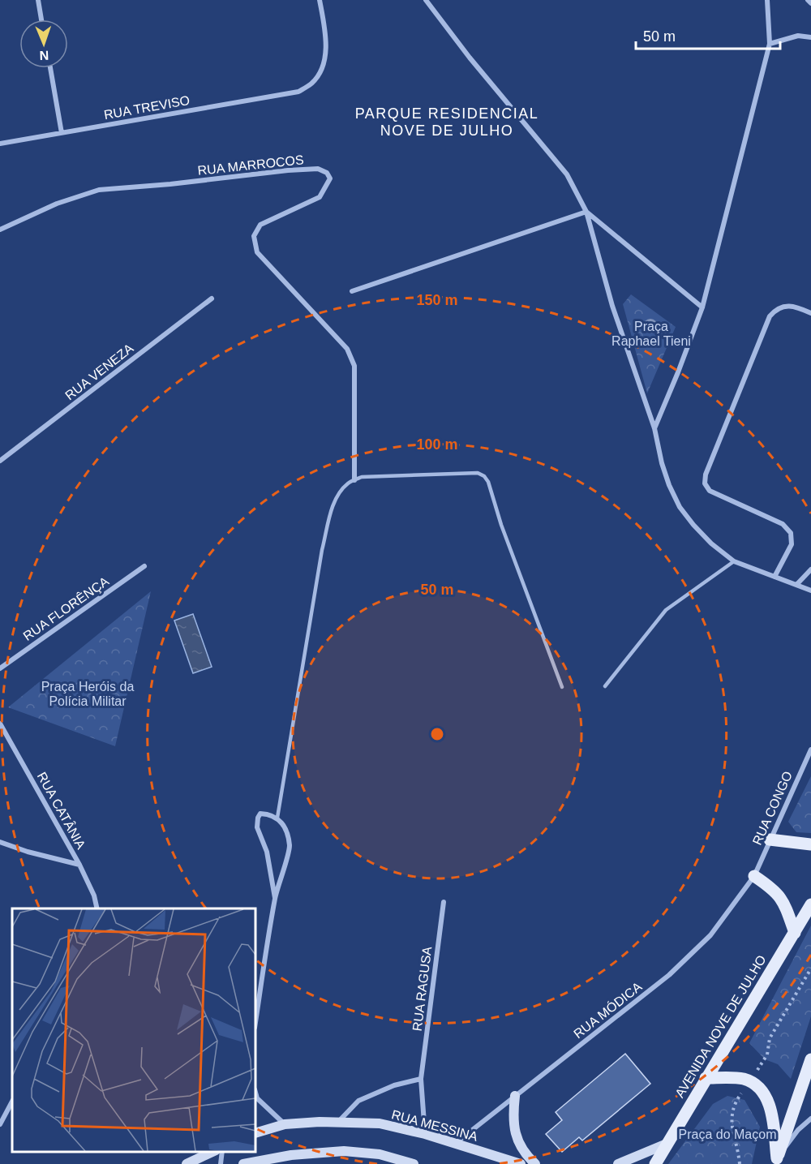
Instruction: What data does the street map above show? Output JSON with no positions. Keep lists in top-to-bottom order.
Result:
{
  "streets": {
    "main road": ["AVENIDA NOVE DE JULHO", "RUA MESSINA"],
    "street": [
      "RUA TREVISO",
      "RUA MARROCOS",
      "RUA VENEZA",
      "RUA FLORÊNÇA",
      "RUA CONGO",
      "RUA CATÂNIA",
      "RUA RAGUSA",
      "RUA MÓDICA"
    ]
  },
  "crossings": [
    ["RUA CONGO", "RUA MÓDICA"],
    ["RUA RAGUSA", "RUA MESSINA"],
    ["RUA MÓDICA", "RUA MESSINA"]
  ],
  "districts": ["PARQUE RESIDENCIAL NOVE DE JULHO"],
  "parks": ["Praça Raphael Tieni", "Praça Heróis da Polícia Militar", "Praça do Maçom"],
  "scale_bar": "50 m",
  "north": "bottom",
  "rings": ["150 m", "100 m", "50 m"]
}
